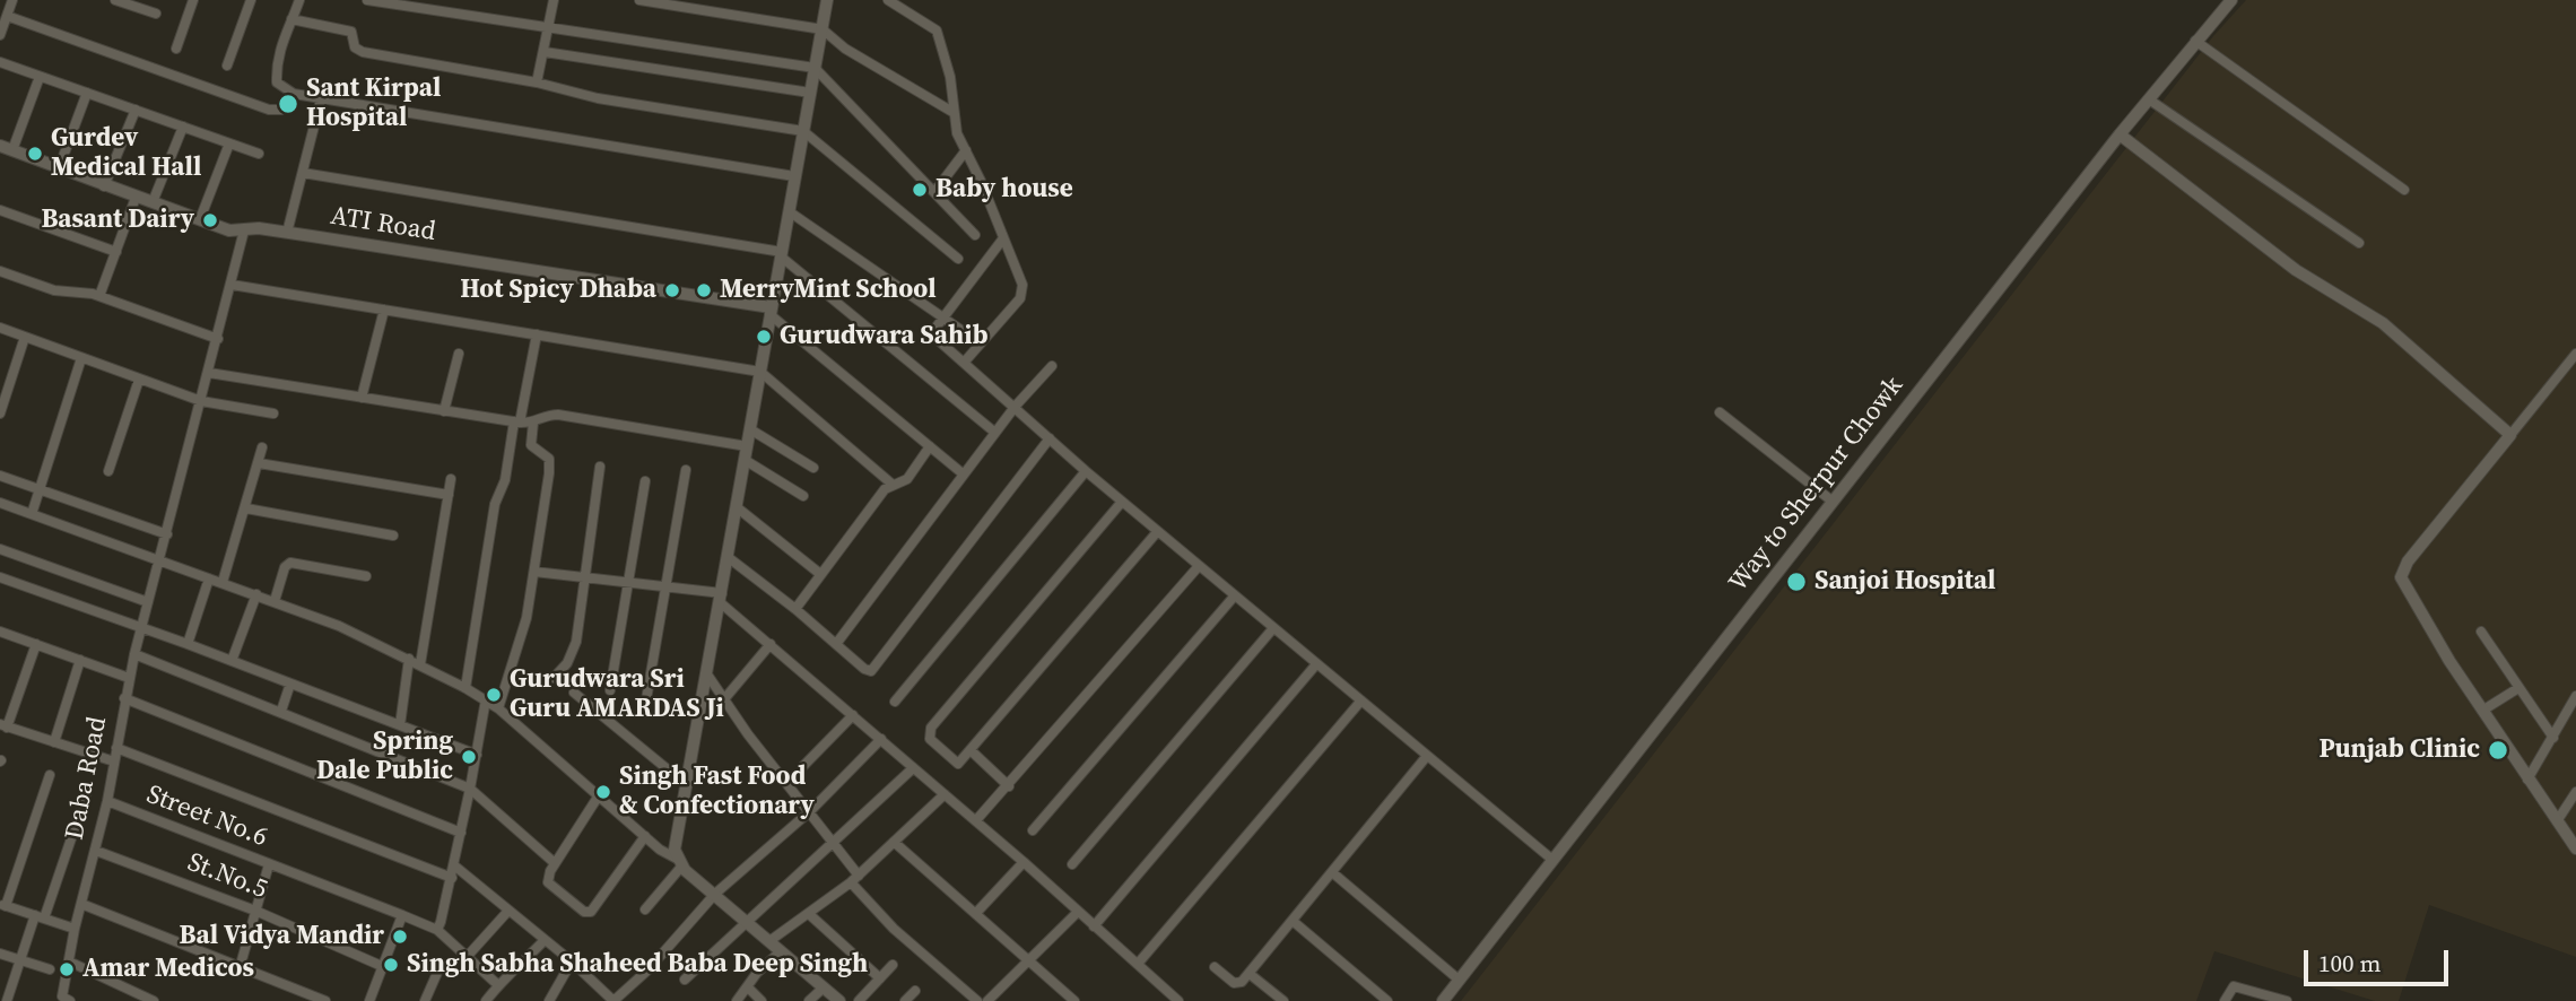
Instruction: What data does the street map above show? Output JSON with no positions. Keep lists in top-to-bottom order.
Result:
{
  "streets": {
    "street": [
      "ATI Road",
      "Way to Sherpur Chowk",
      "Daba Road",
      "Street No.6",
      "St.No.5"
    ]
  },
  "crossings": [
    ["ATI Road", "Daba Road"],
    ["Daba Road", "Street No.6"],
    ["Daba Road", "St.No.5"]
  ],
  "places": [
    "Sant Kirpal Hospital",
    "Gurdev Medical Hall",
    "Baby house",
    "Basant Dairy",
    "Hot Spicy Dhaba",
    "MerryMint School",
    "Gurudwara Sahib",
    "Sanjoi Hospital",
    "Gurudwara Sri Guru AMARDAS Ji",
    "Punjab Clinic",
    "Spring Dale Public",
    "Singh Fast Food & Confectionary",
    "Bal Vidya Mandir",
    "Singh Sabha Shaheed Baba Deep Singh",
    "Amar Medicos"
  ],
  "scale_bar": "100 m"
}
